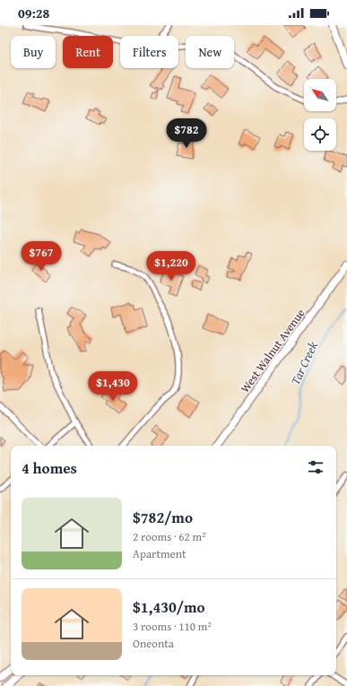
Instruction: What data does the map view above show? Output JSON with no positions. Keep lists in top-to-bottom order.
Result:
{
  "streets": {
    "main road": ["West Walnut Avenue"]
  },
  "water": ["Tar Creek"],
  "north": "top left",
  "page": {
    "status": "09:28",
    "chip": [
      "Buy",
      "Rent",
      "Filters",
      "New"
    ],
    "price": [
      "$782",
      "$767",
      "$1,220",
      "$1,430"
    ],
    "heading": "4 homes",
    "list": [
      {
        "name": "$782/mo",
        "note": "2 rooms · 62 m² · Apartment"
      },
      {
        "name": "$1,430/mo",
        "note": "3 rooms · 110 m² · Oneonta"
      }
    ]
  }
}
